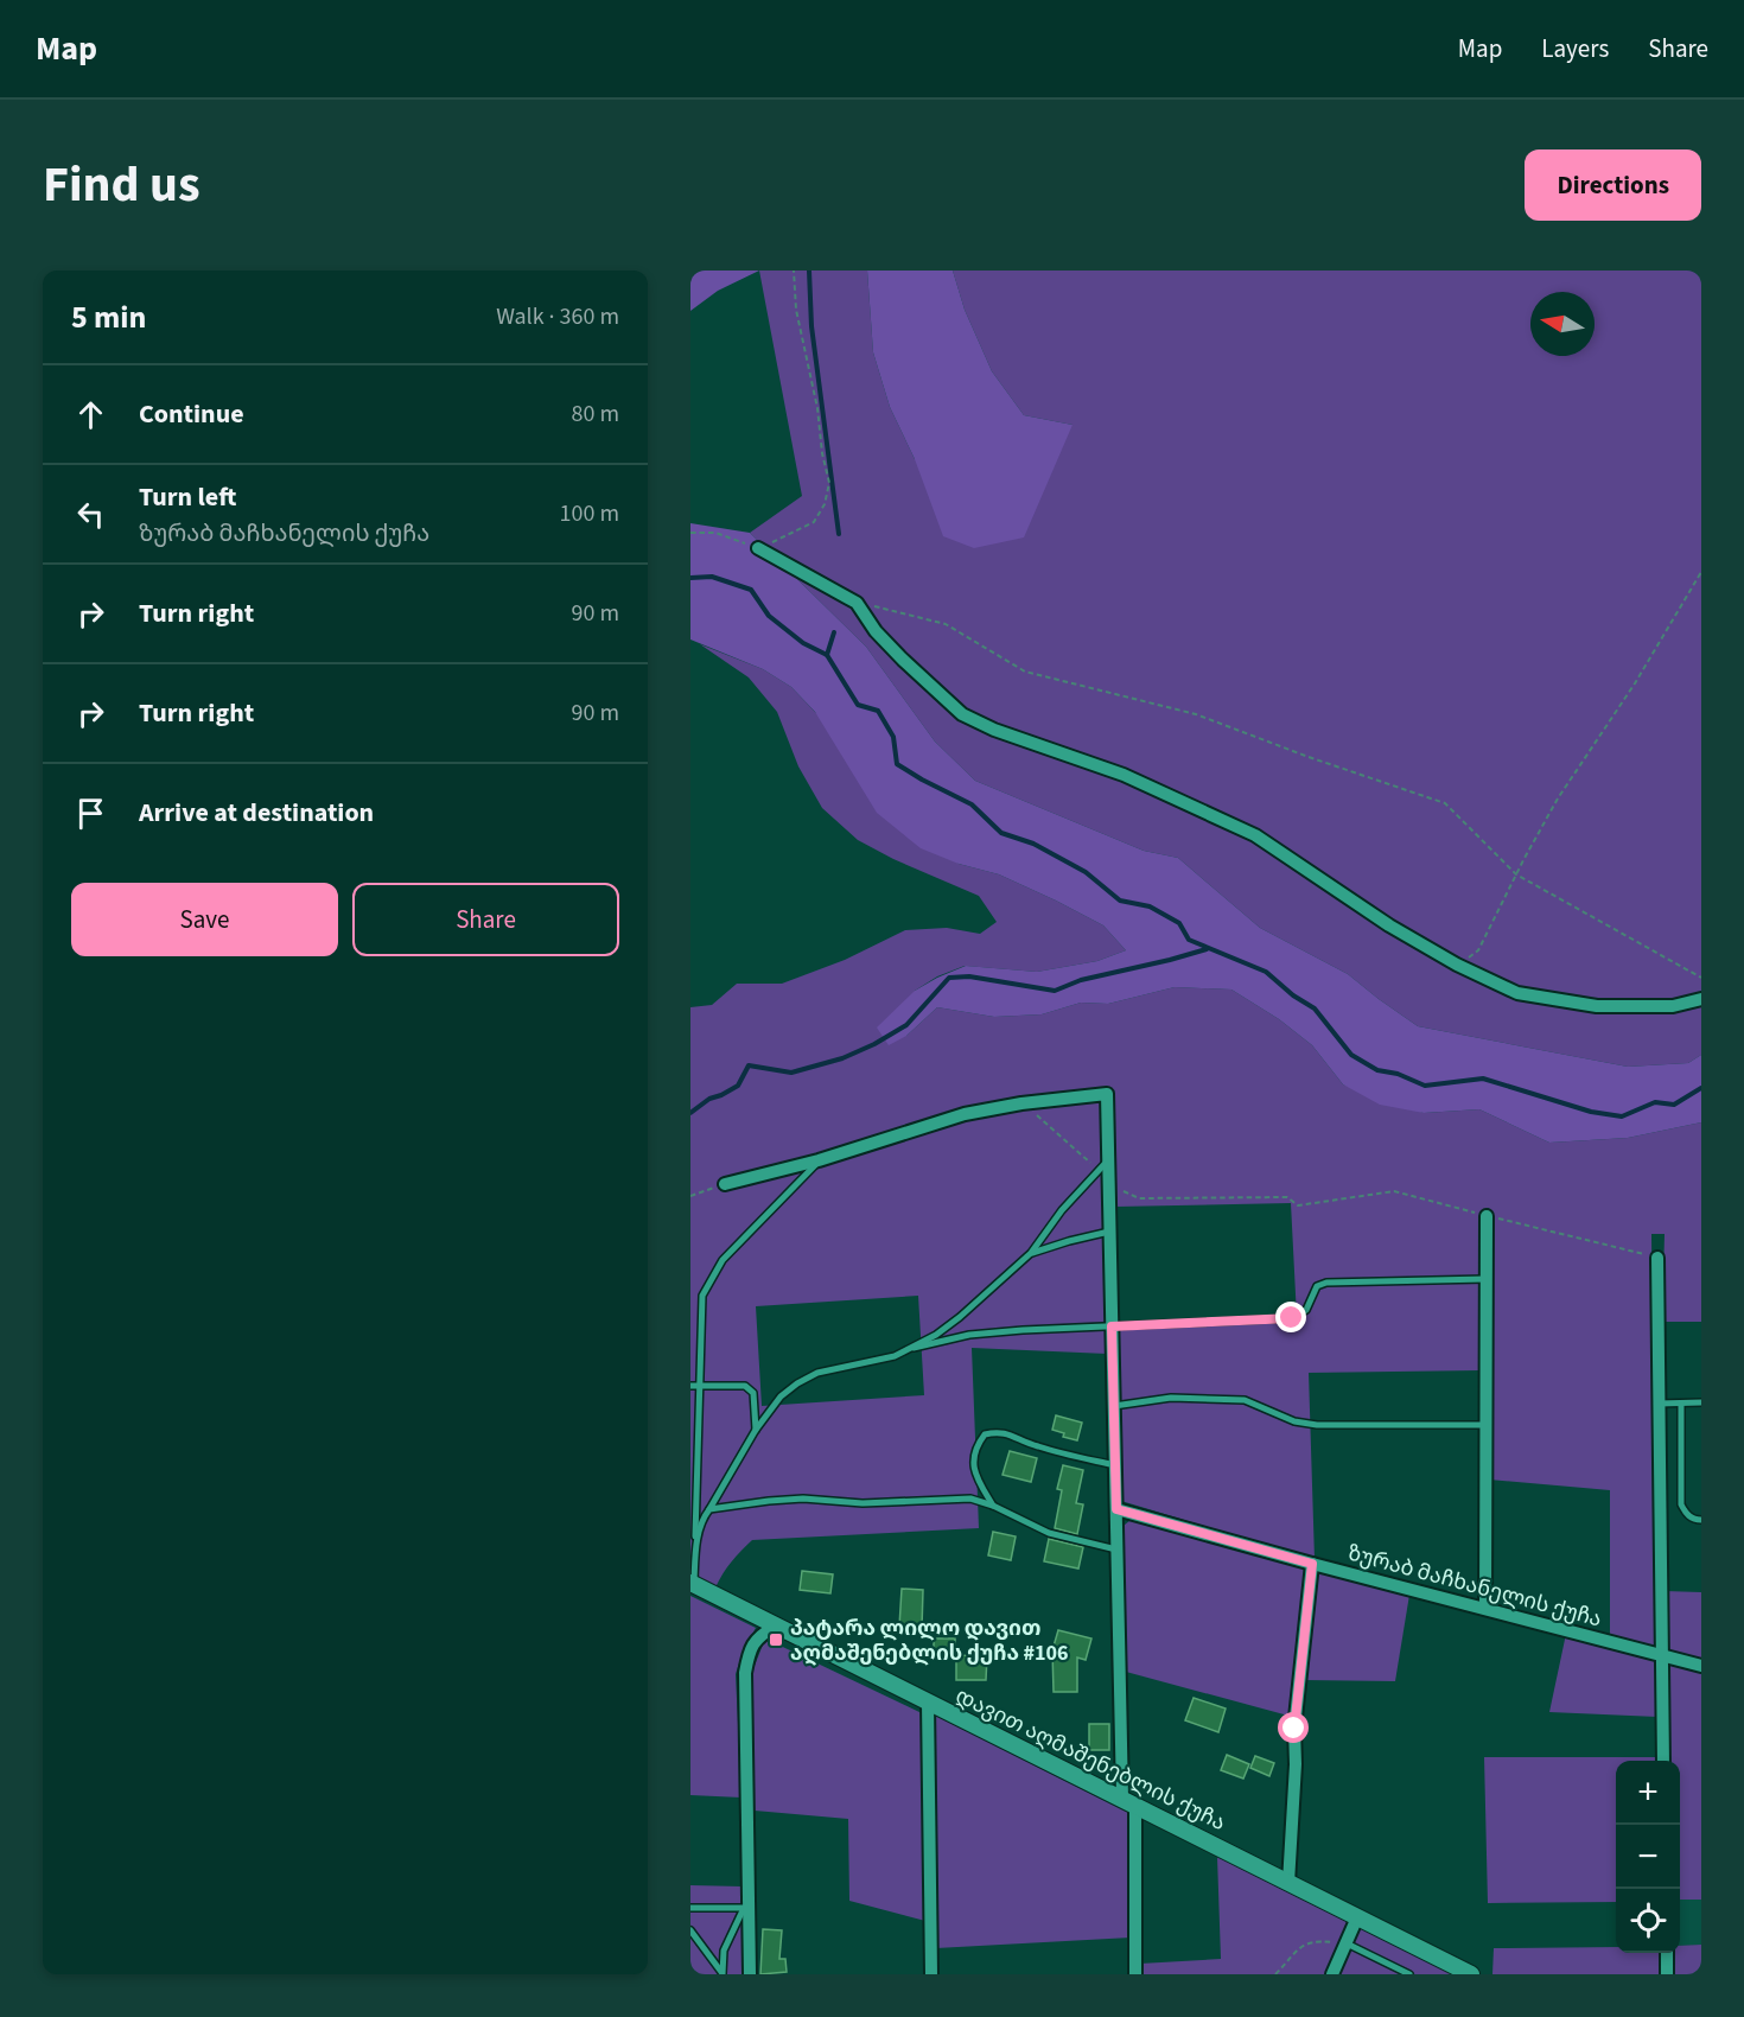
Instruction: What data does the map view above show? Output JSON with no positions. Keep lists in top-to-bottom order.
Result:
{
  "streets": {
    "street": ["ზურაბ მაჩხანელის ქუჩა", "დავით აღმაშენებლის ქუჩა"]
  },
  "places": {
    "transit": ["პატარა ლილო დავით აღმაშენებლის ქუჩა #106"]
  },
  "north": "left",
  "page": {
    "header": "Map",
    "nav": ["Map", "Layers", "Share"],
    "title": "Find us",
    "buttons": [
      "Directions",
      ["Save", "Share"]
    ],
    "heading": ["5 min", "Walk · 360 m"],
    "list": [
      ["Continue", "80 m"],
      ["Turn left", "ზურაბ მაჩხანელის ქუჩა", "100 m"],
      ["Turn right", "90 m"],
      ["Turn right", "90 m"],
      "Arrive at destination"
    ],
    "map_buttons": ["+", "−"]
  }
}
